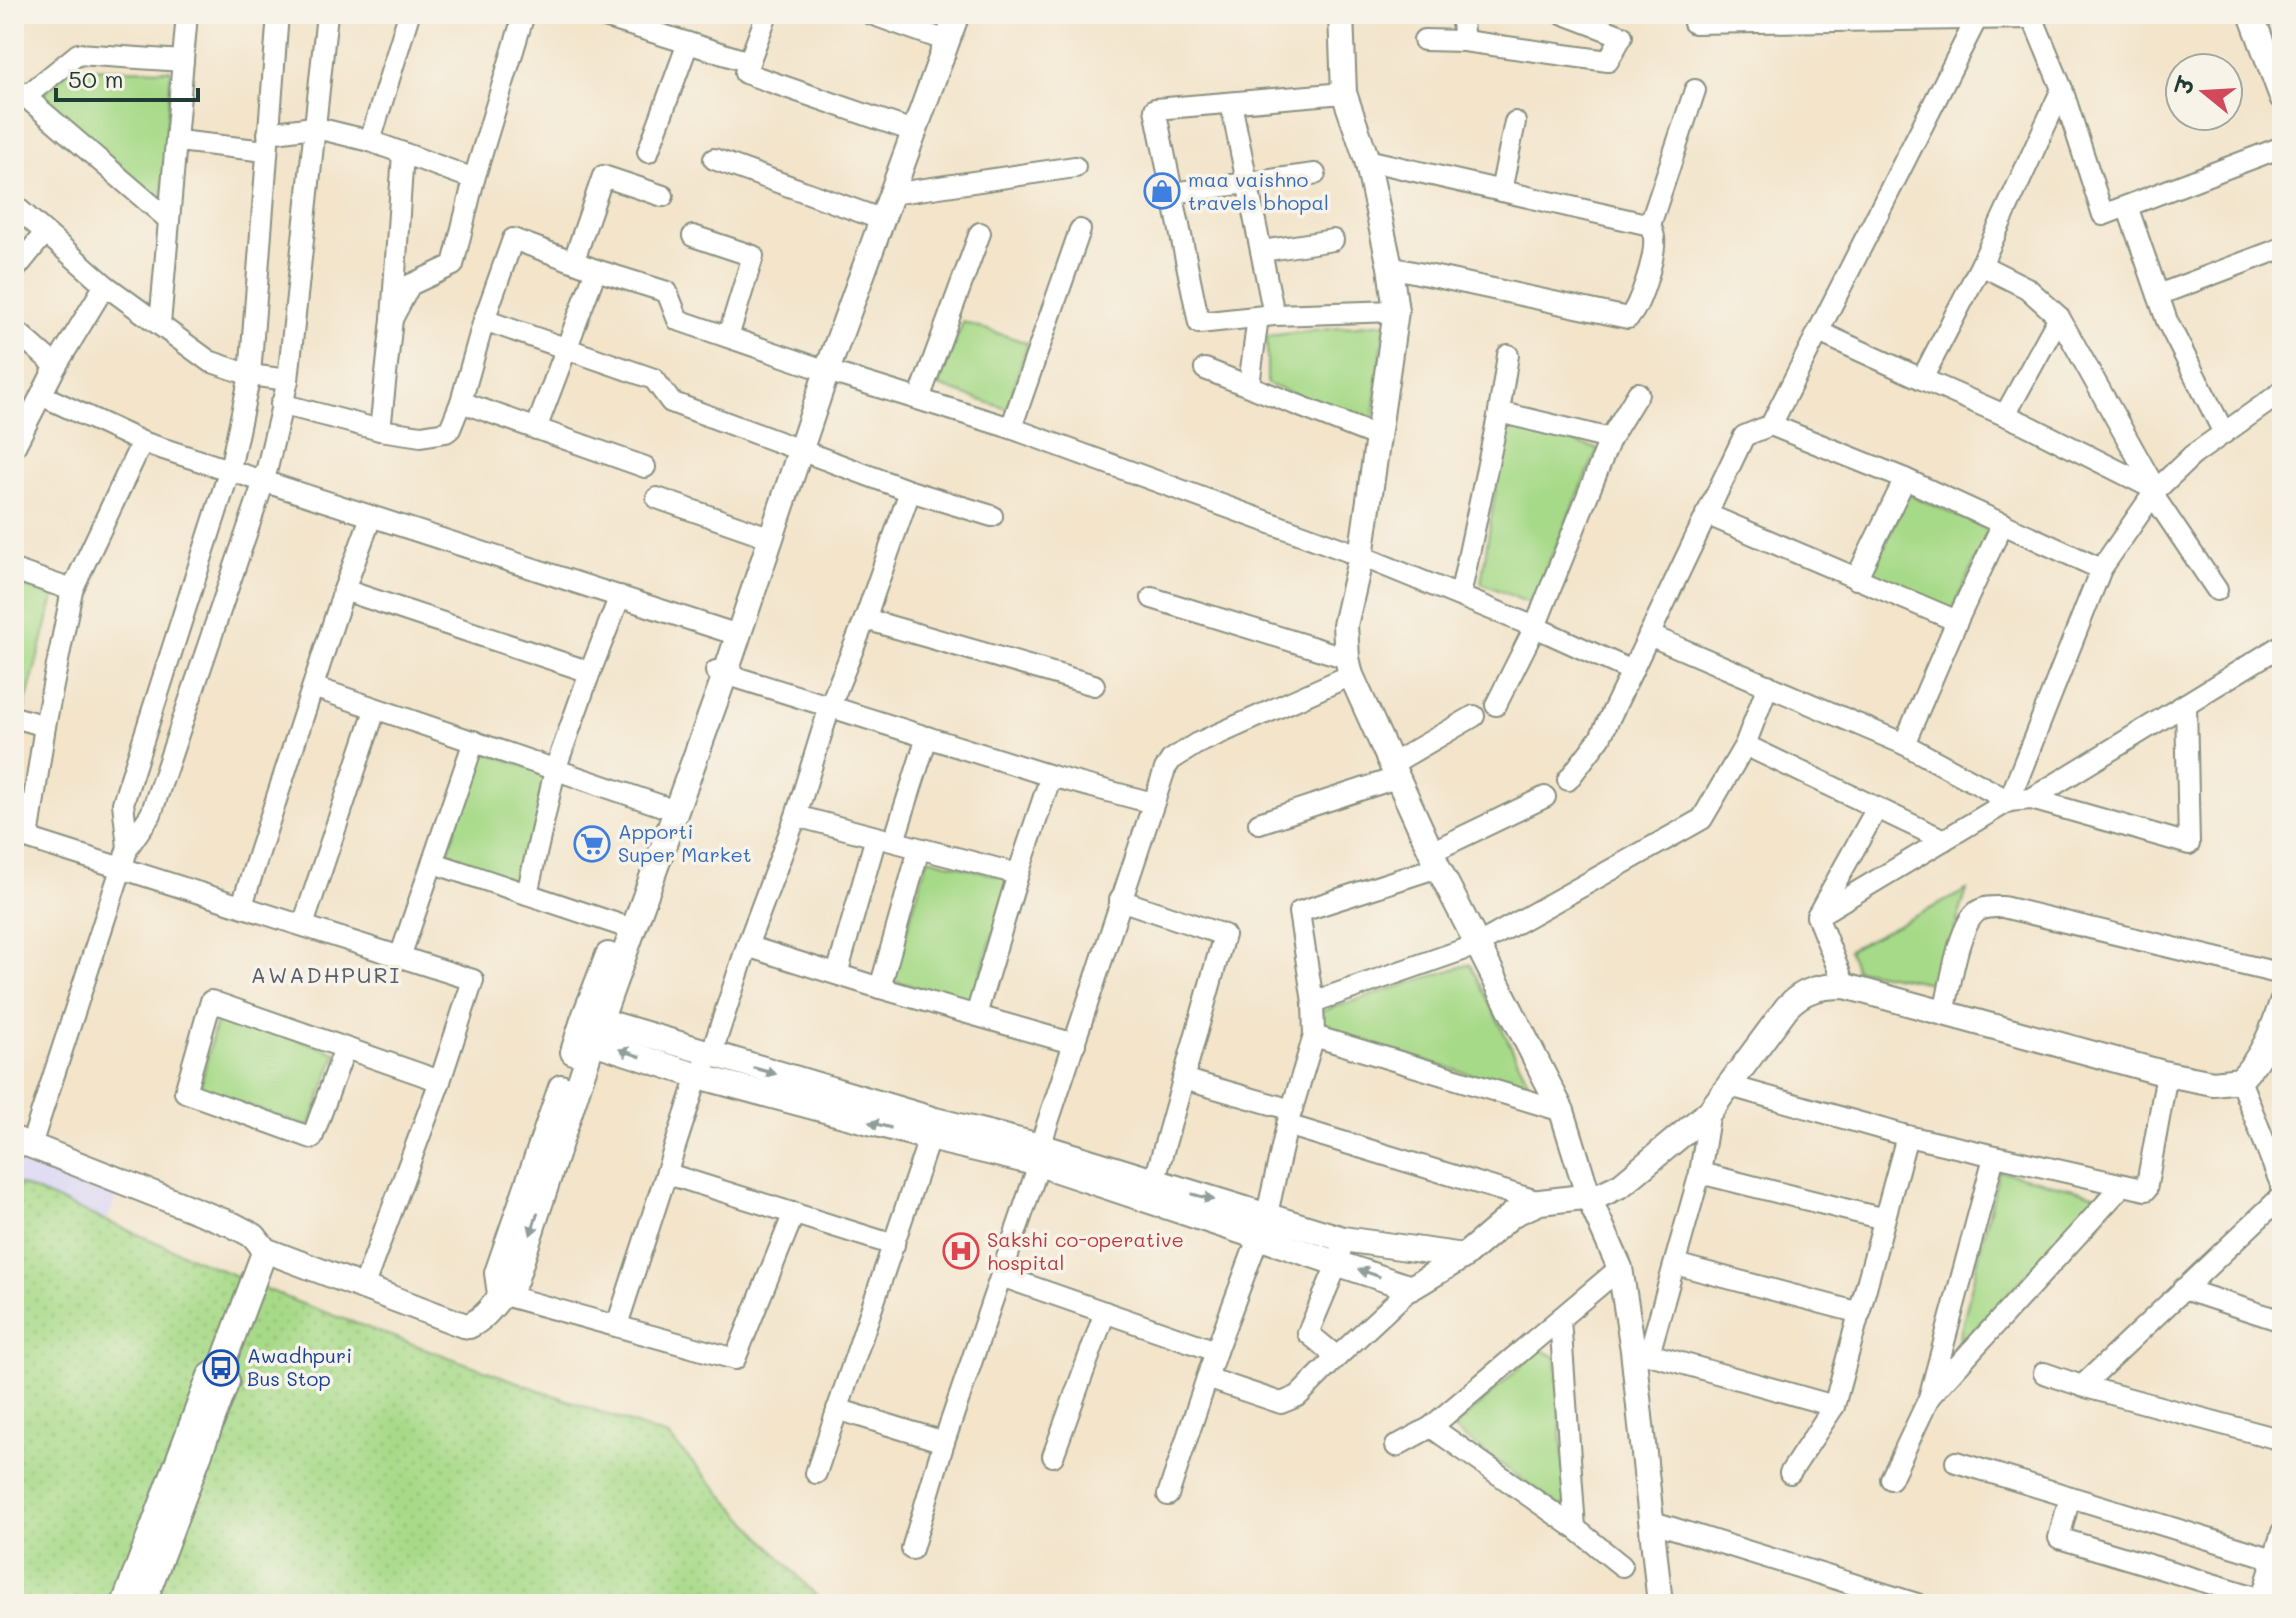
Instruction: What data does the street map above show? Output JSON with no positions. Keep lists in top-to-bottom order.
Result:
{
  "districts": ["AWADHPURI"],
  "places": {
    "shop": ["maa vaishno travels bhopal"],
    "supermarket": ["Apporti Super Market"],
    "hospital": ["Sakshi co-operative hospital"],
    "bus stop": ["Awadhpuri Bus Stop"]
  },
  "scale_bar": "50 m",
  "north": "left"
}
